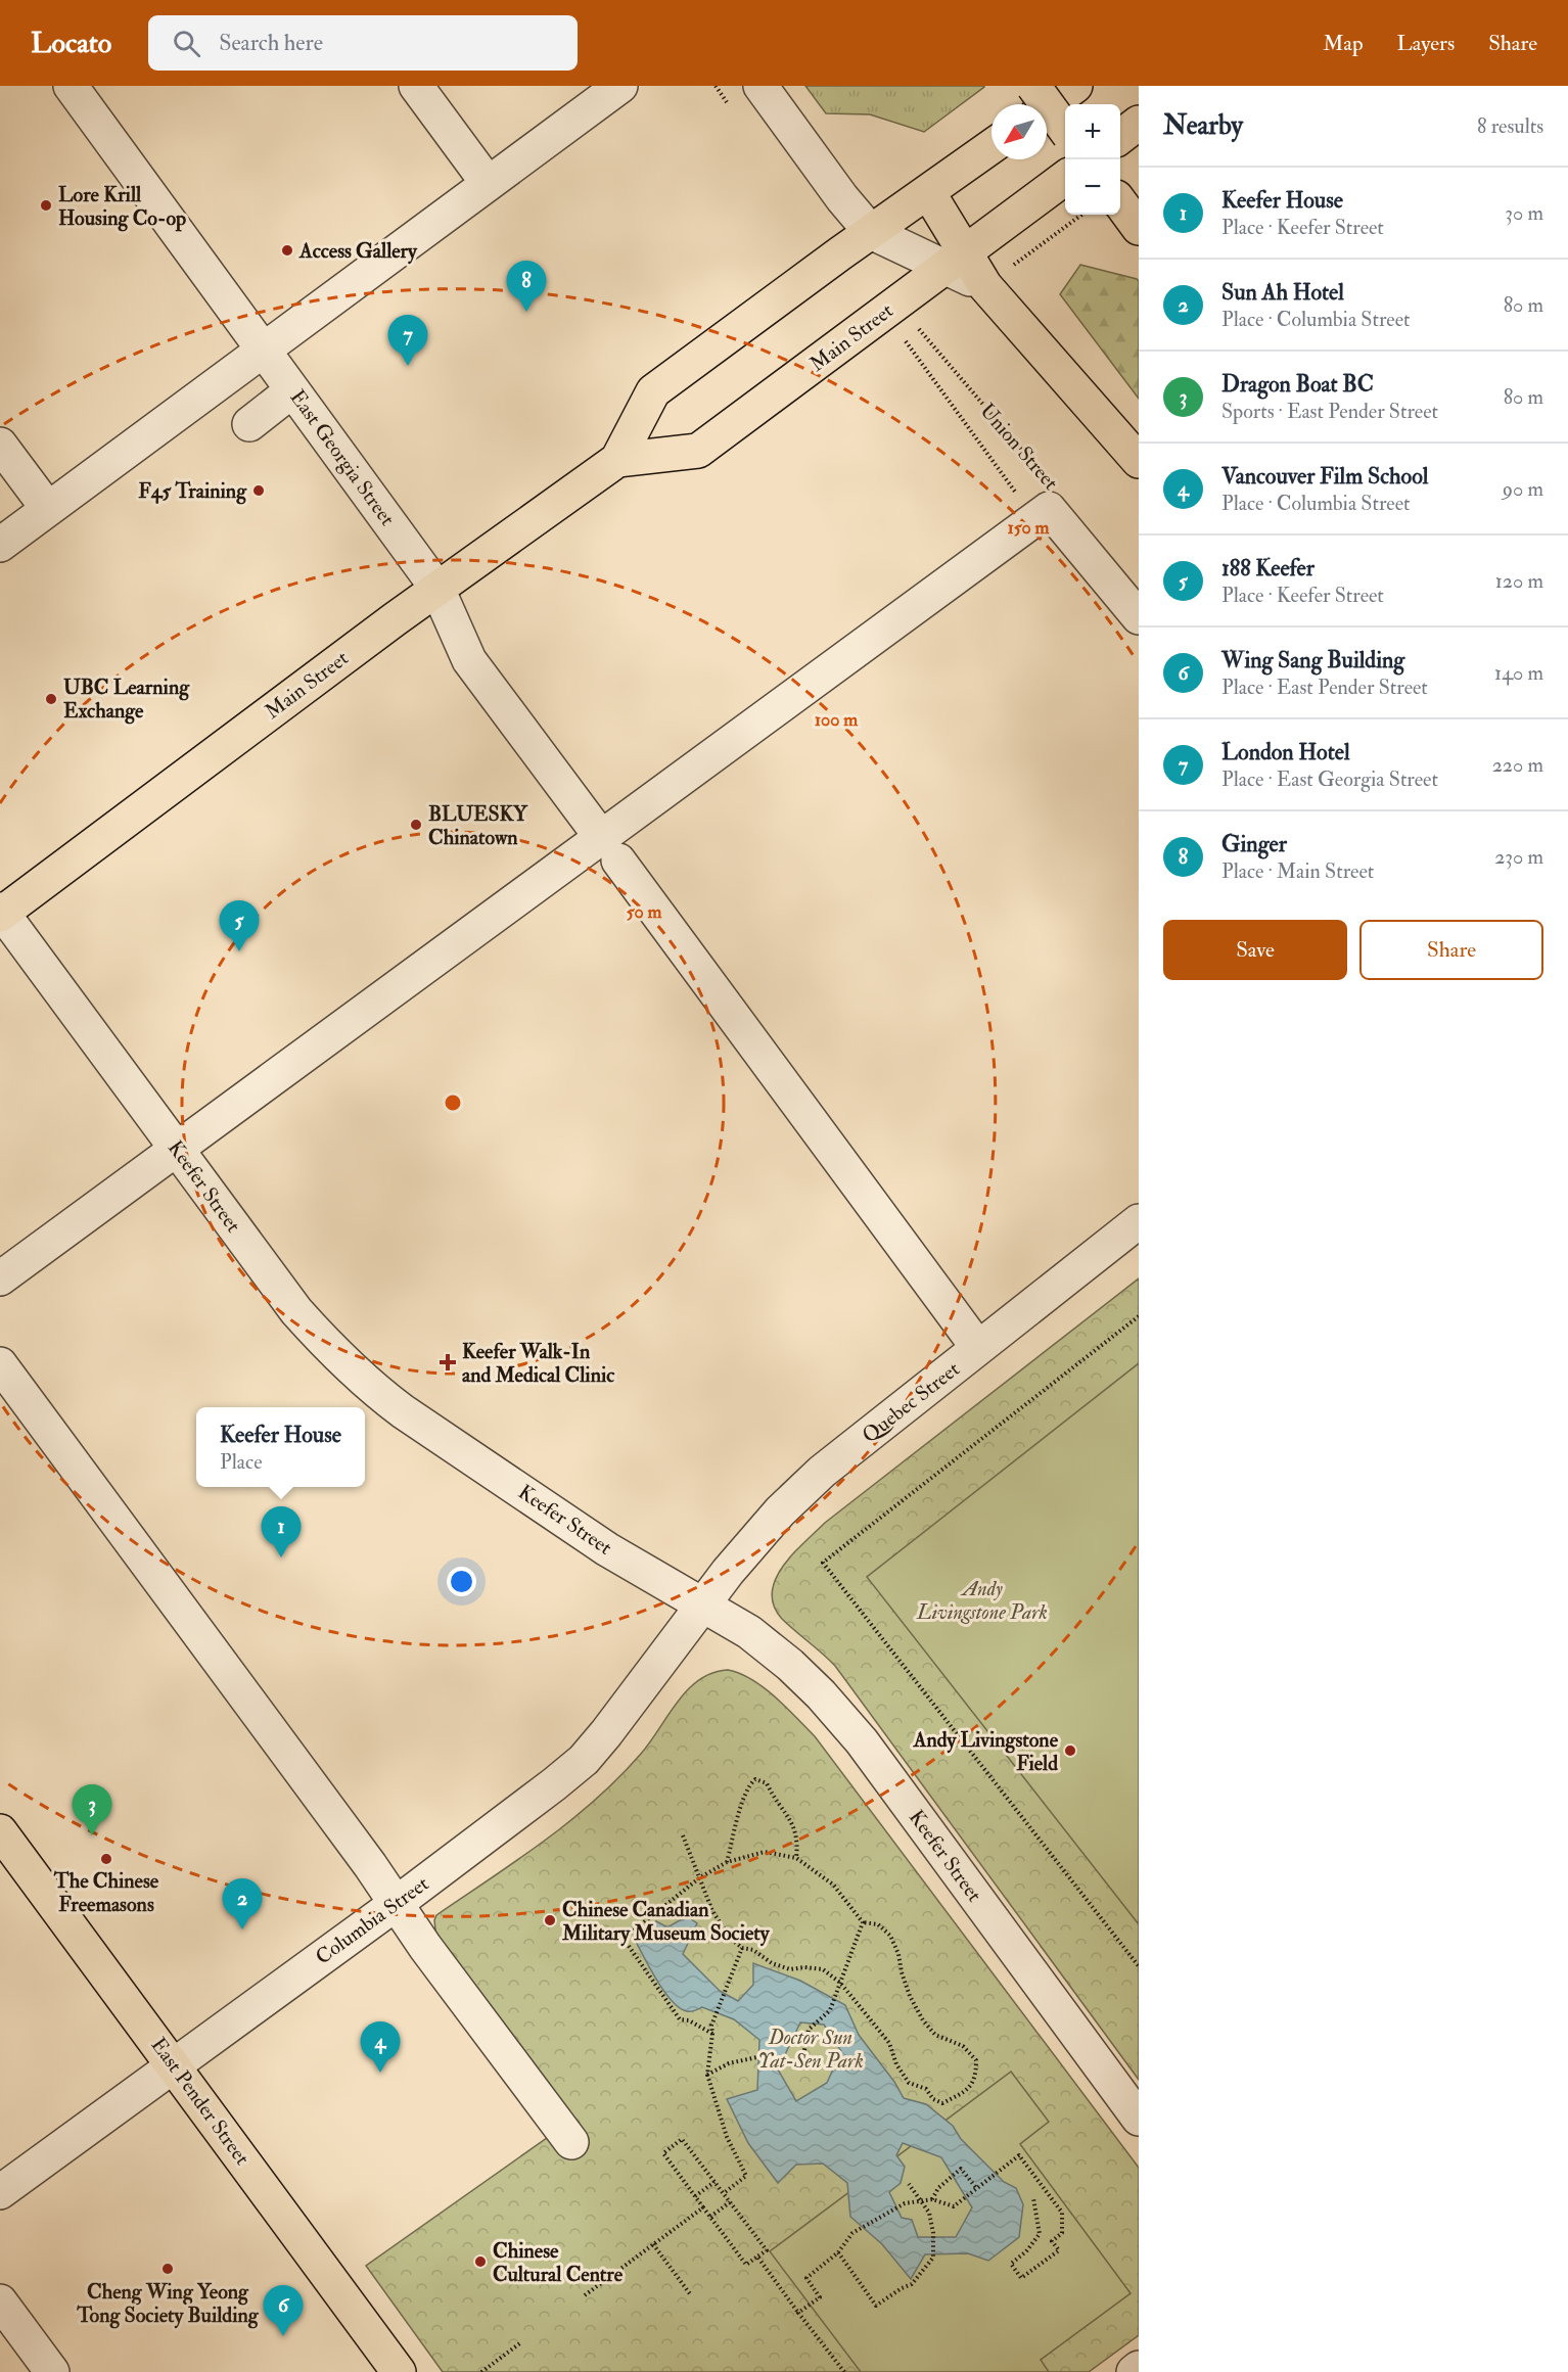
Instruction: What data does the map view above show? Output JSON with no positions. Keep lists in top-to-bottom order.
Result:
{
  "streets": {
    "main road": ["Main Street", "East Pender Street"],
    "street": [
      "Union Street",
      "East Georgia Street",
      "Keefer Street",
      "Quebec Street",
      "Columbia Street"
    ]
  },
  "crossings": [
    ["Main Street", "East Georgia Street"],
    ["Main Street", "Keefer Street"],
    ["East Georgia Street", "Quebec Street"],
    ["Keefer Street", "Quebec Street"],
    ["Keefer Street", "Columbia Street"],
    ["Quebec Street", "Columbia Street"],
    ["Columbia Street", "East Pender Street"]
  ],
  "parks": ["Andy Livingstone Park", "Doctor Sun Yat-Sen Park"],
  "places": {
    "other": [
      "Lore Krill Housing Co-op",
      "Access Gallery",
      "F45 Training",
      "UBC Learning Exchange",
      "BLUESKY Chinatown",
      "Andy Livingstone Field",
      "The Chinese Freemasons",
      "Chinese Canadian Military Museum Society",
      "Chinese Cultural Centre",
      "Cheng Wing Yeong Tong Society Building"
    ],
    "health": ["Keefer Walk-In and Medical Clinic"]
  },
  "north": "bottom left",
  "page": {
    "header": "Locato",
    "search": "Search here",
    "nav": ["Map", "Layers", "Share"],
    "heading": ["Nearby", "8 results"],
    "map_buttons": ["+", "−"],
    "list": [
      {
        "mark": "1",
        "name": "Keefer House",
        "note": "Place · Keefer Street",
        "value": "30 m"
      },
      {
        "mark": "2",
        "name": "Sun Ah Hotel",
        "note": "Place · Columbia Street",
        "value": "80 m"
      },
      {
        "mark": "3",
        "name": "Dragon Boat BC",
        "note": "Sports · East Pender Street",
        "value": "80 m"
      },
      {
        "mark": "4",
        "name": "Vancouver Film School",
        "note": "Place · Columbia Street",
        "value": "90 m"
      },
      {
        "mark": "5",
        "name": "188 Keefer",
        "note": "Place · Keefer Street",
        "value": "120 m"
      },
      {
        "mark": "6",
        "name": "Wing Sang Building",
        "note": "Place · East Pender Street",
        "value": "140 m"
      },
      {
        "mark": "7",
        "name": "London Hotel",
        "note": "Place · East Georgia Street",
        "value": "220 m"
      },
      {
        "mark": "8",
        "name": "Ginger",
        "note": "Place · Main Street",
        "value": "230 m"
      }
    ],
    "pins": [
      "8",
      "7",
      "5",
      "1",
      "3",
      "2",
      "4",
      "6"
    ],
    "buttons": ["Save", "Share"],
    "popup": ["Keefer House", "Place"]
  },
  "rings": ["150 m", "100 m", "50 m"]
}
